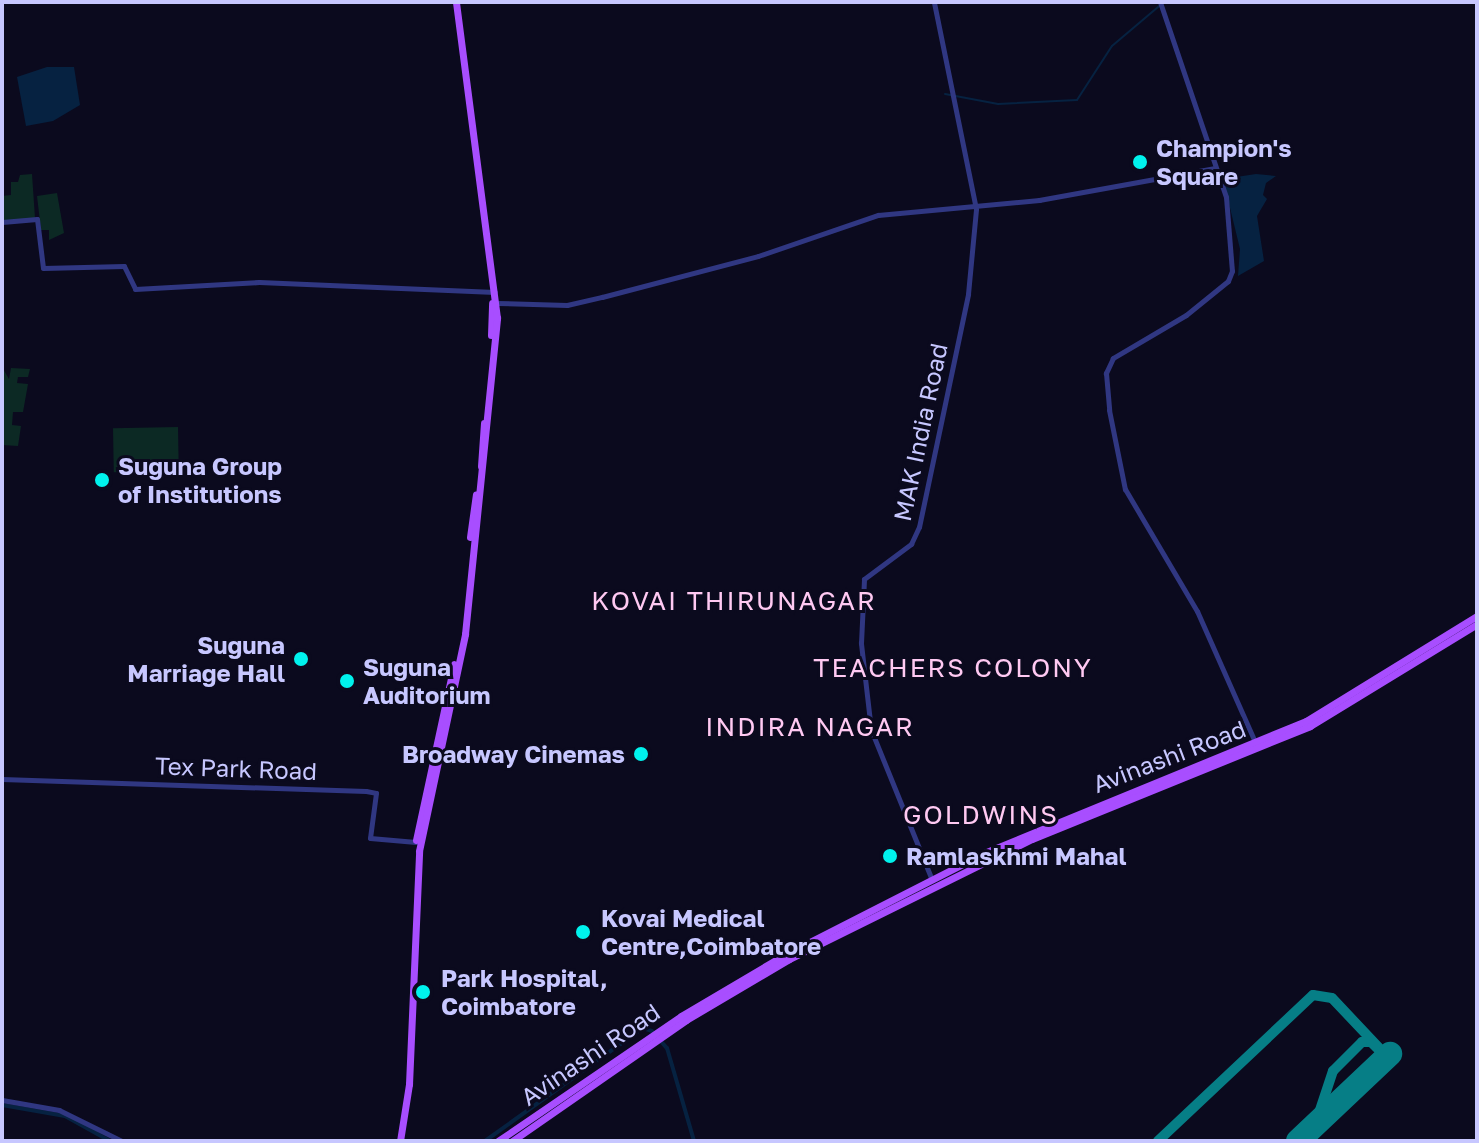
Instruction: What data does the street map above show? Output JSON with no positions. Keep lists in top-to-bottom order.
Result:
{
  "streets": {
    "main road": ["Avinashi Road"],
    "street": ["MAK India Road", "Tex Park Road"]
  },
  "crossings": [
    ["MAK India Road", "Avinashi Road"]
  ],
  "districts": [
    "KOVAI THIRUNAGAR",
    "TEACHERS COLONY",
    "INDIRA NAGAR",
    "GOLDWINS"
  ],
  "places": [
    "Champion's Square",
    "Suguna Group of Institutions",
    "Suguna Marriage Hall",
    "Suguna Auditorium",
    "Broadway Cinemas",
    "Ramlaskhmi Mahal",
    "Kovai Medical Centre,Coimbatore",
    "Park Hospital, Coimbatore"
  ]
}
